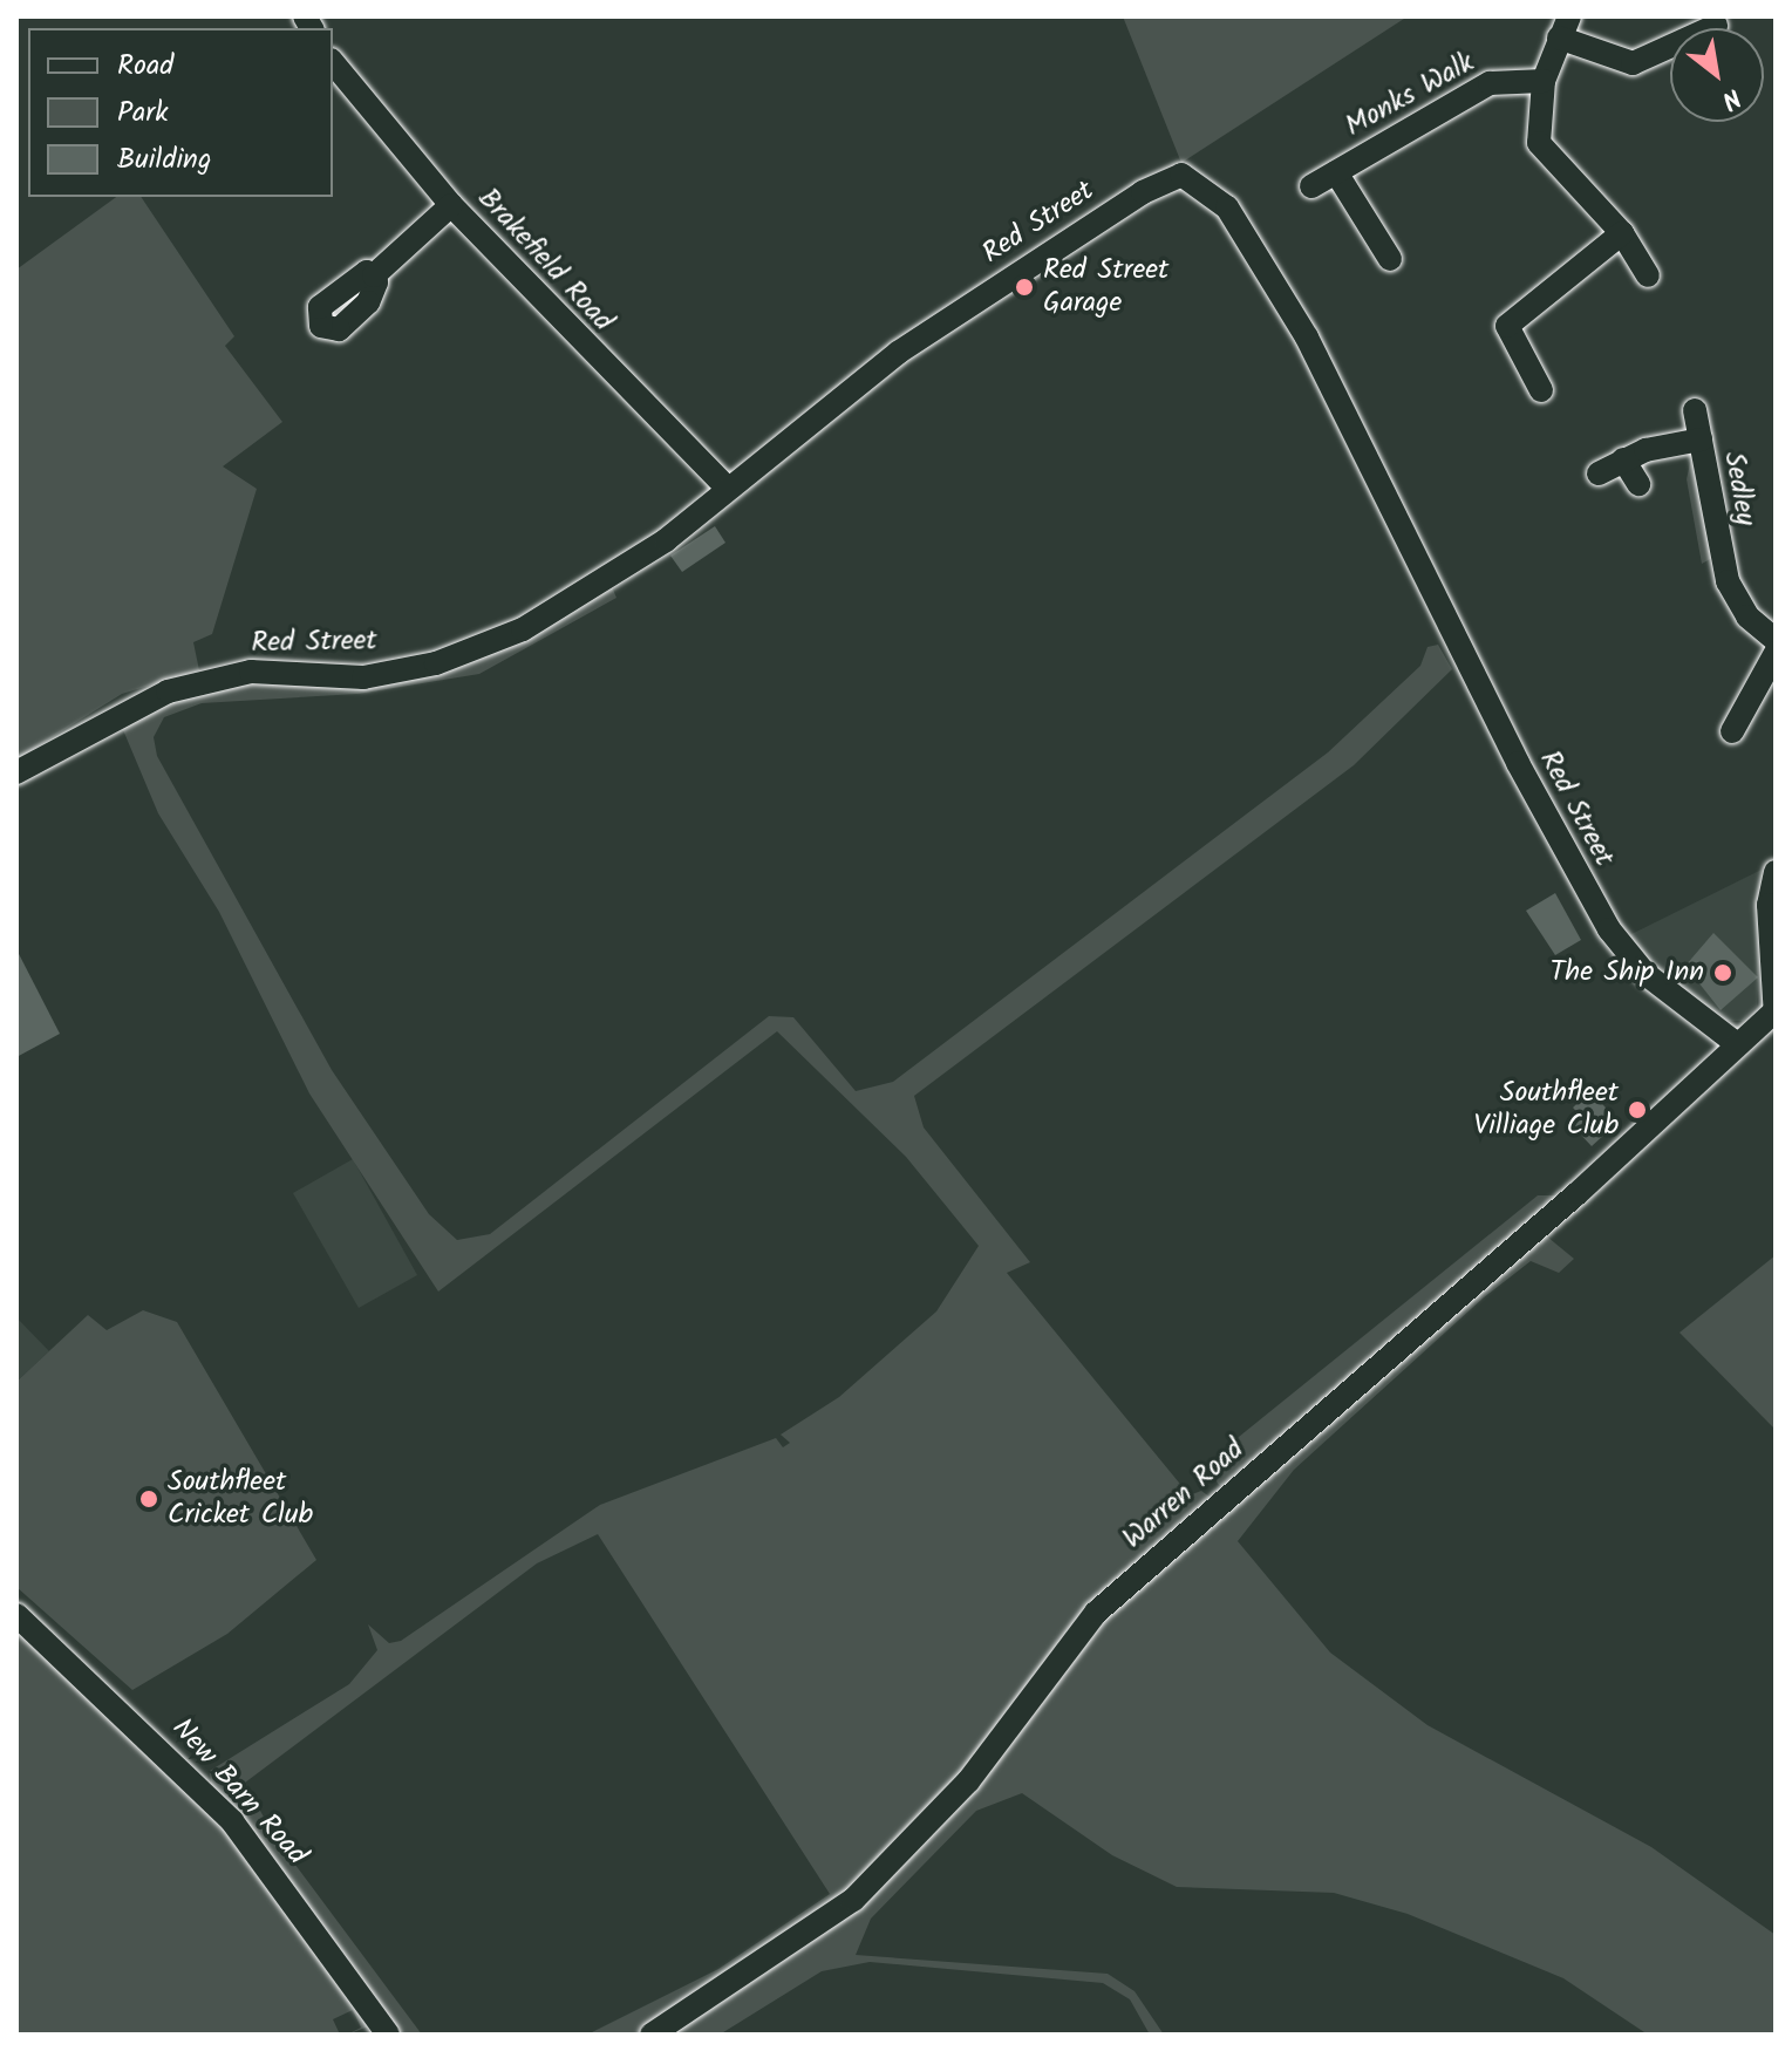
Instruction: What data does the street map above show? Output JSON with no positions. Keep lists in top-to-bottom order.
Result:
{
  "streets": {
    "street": [
      "Monks Walk",
      "Red Street",
      "Brakefield Road",
      "Sedley",
      "Warren Road",
      "New Barn Road"
    ]
  },
  "crossings": [
    ["Red Street", "Brakefield Road"],
    ["Red Street", "Warren Road"]
  ],
  "places": [
    "Red Street Garage",
    "The Ship Inn",
    "Southfleet Villiage Club",
    "Southfleet Cricket Club"
  ],
  "legend": ["Road", "Park", "Building"],
  "north": "bottom right"
}
